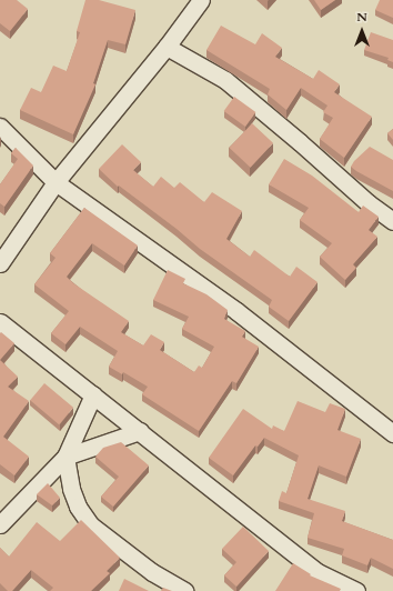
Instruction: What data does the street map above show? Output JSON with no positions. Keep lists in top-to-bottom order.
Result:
{
  "north": "top"
}
